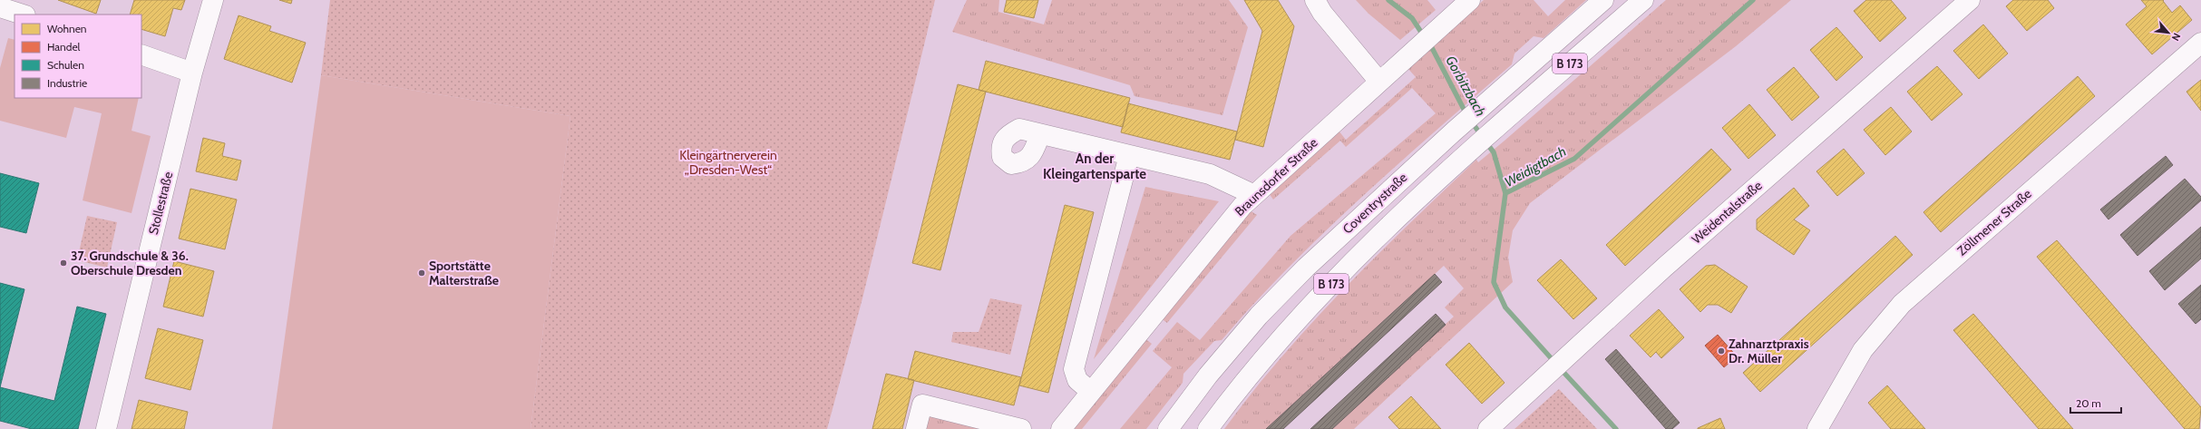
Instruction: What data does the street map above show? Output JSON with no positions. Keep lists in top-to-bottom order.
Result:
{
  "streets": {
    "street": [
      "B 173",
      "Braunsdorfer Straße",
      "Stollestraße",
      "Coventrystraße",
      "Weidentalstraße",
      "Zöllmener Straße"
    ]
  },
  "districts": ["An der Kleingartensparte"],
  "water": ["Gorbitzbach", "Weidigtbach"],
  "parks": ["Kleingärtnerverein „Dresden-West“"],
  "places": ["37. Grundschule & 36. Oberschule Dresden", "Sportstätte Malterstraße", "Zahnarztpraxis Dr. Müller"],
  "legend": [
    "Wohnen",
    "Handel",
    "Schulen",
    "Industrie"
  ],
  "scale_bar": "20 m",
  "north": "bottom right"
}
